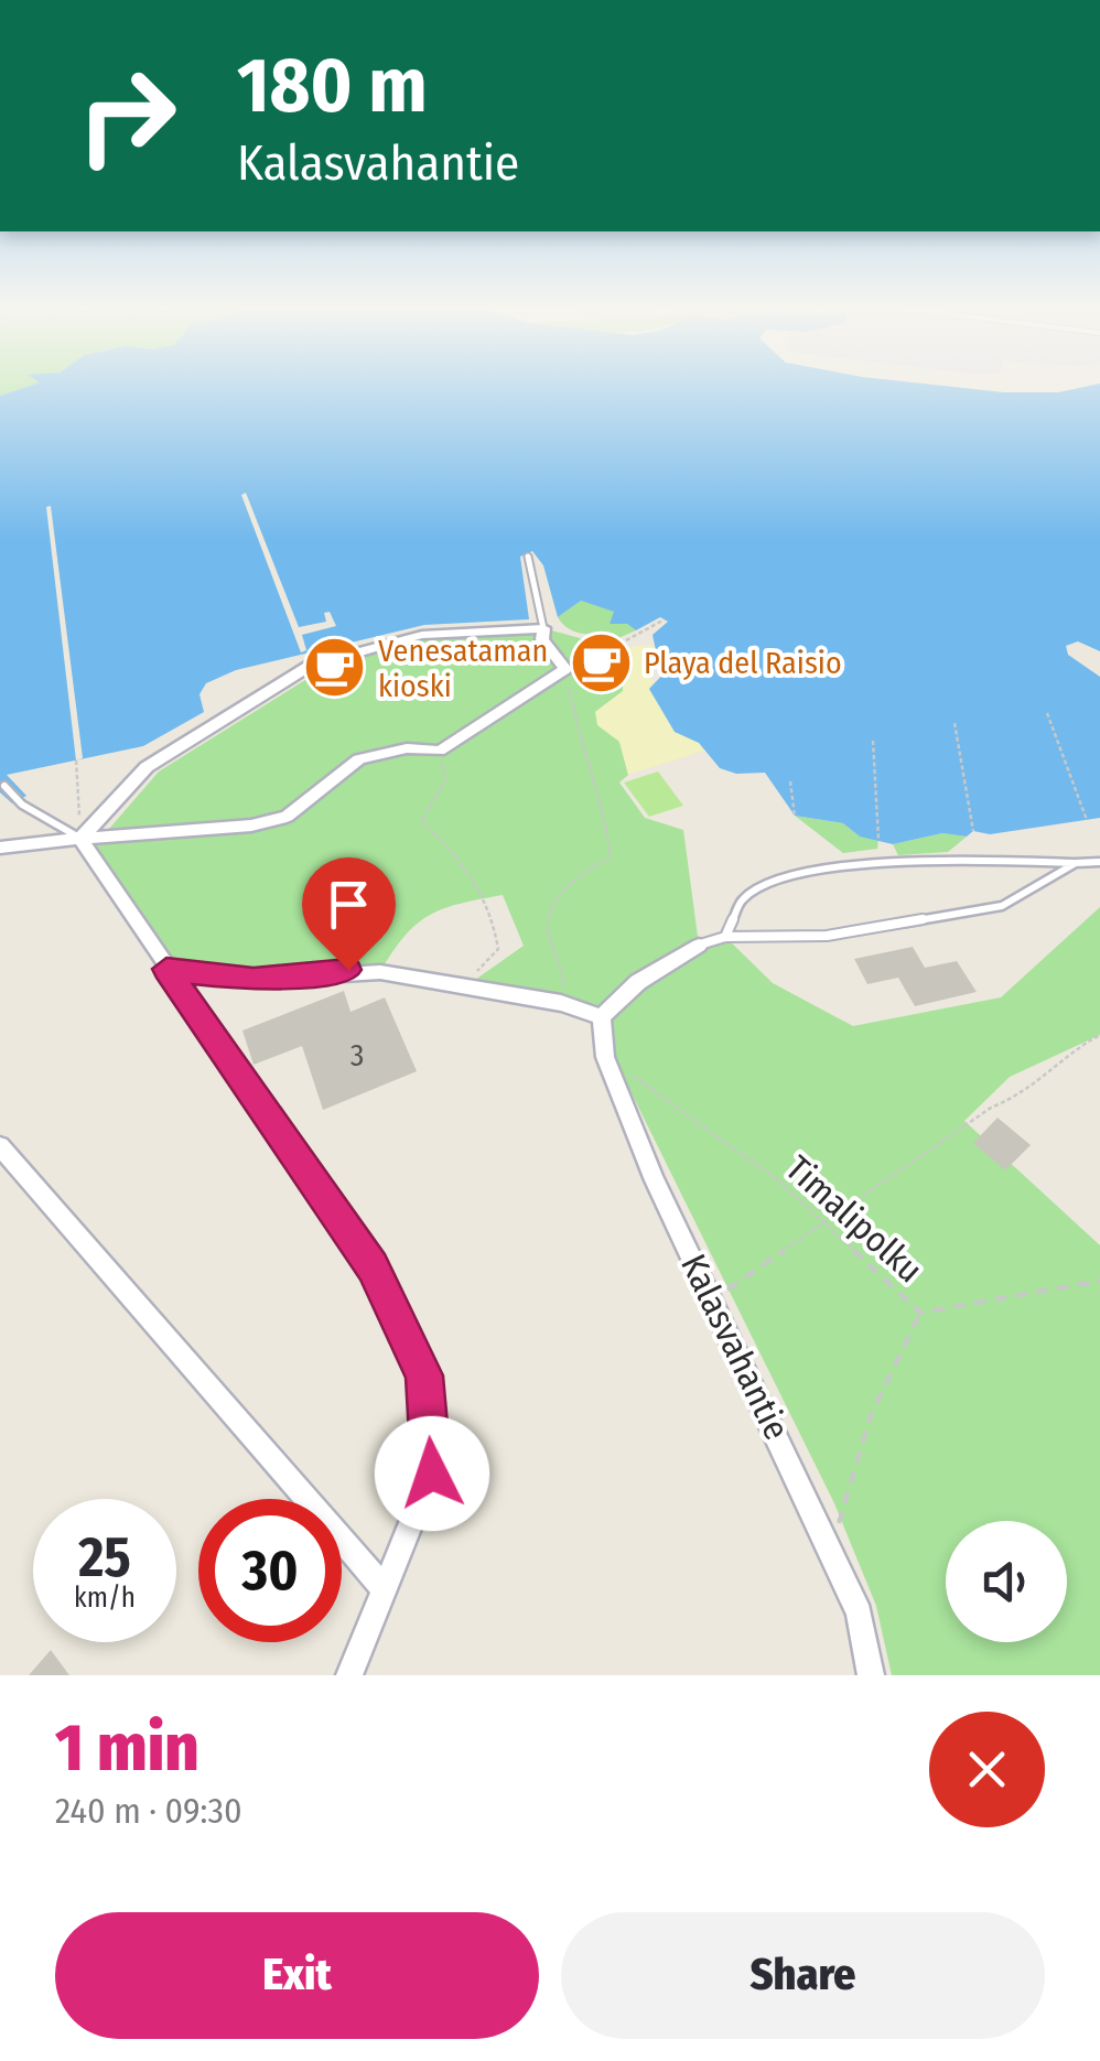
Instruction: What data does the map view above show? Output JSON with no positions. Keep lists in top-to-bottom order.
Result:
{
  "streets": {
    "street": ["Kalasvahantie"],
    "path": ["Timalipolku"]
  },
  "crossings": [
    ["Timalipolku", "Kalasvahantie"]
  ],
  "places": {
    "cafe": ["Playa del Raisio", "Venesataman kioski"]
  },
  "house_numbers": ["3"],
  "page": {
    "turn": ["180 m", "Kalasvahantie"],
    "speed": "25 km/h",
    "limit": "30",
    "heading": ["1 min", "240 m · 09:30"],
    "buttons": ["Exit", "Share"]
  }
}
